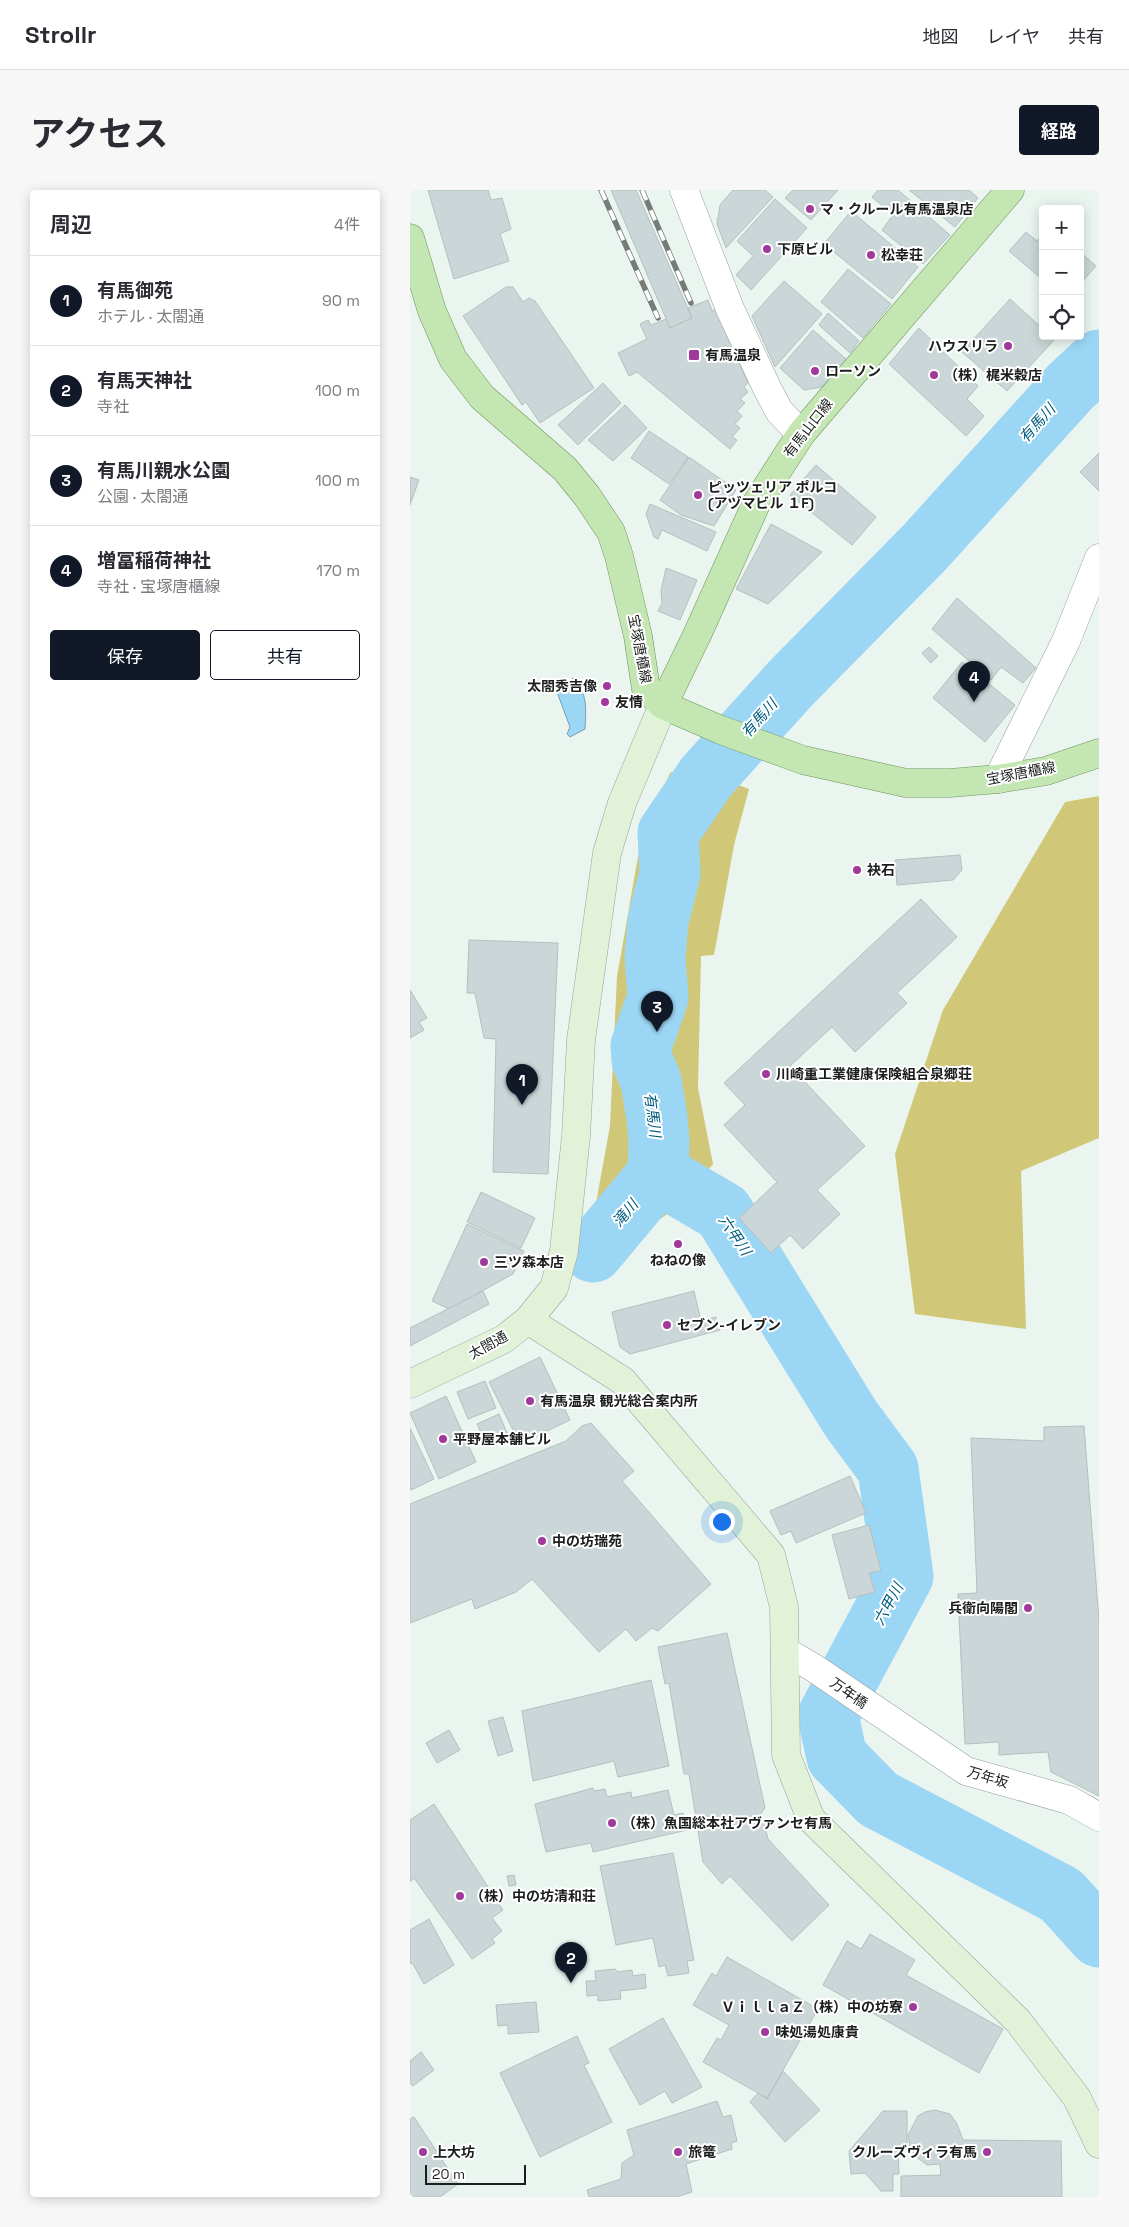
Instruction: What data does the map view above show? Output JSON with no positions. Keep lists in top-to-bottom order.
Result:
{
  "streets": {
    "main road": ["有馬山口線", "宝塚唐櫃線"],
    "street": ["太閤通", "万年橋", "万年坂"]
  },
  "crossings": [
    ["有馬山口線", "宝塚唐櫃線"],
    ["有馬山口線", "太閤通"],
    ["宝塚唐櫃線", "太閤通"],
    ["万年橋", "万年坂"]
  ],
  "water": ["有馬川", "滝川", "六甲川"],
  "places": {
    "other": [
      "マ・クルール有馬温泉店",
      "下原ビル",
      "松幸荘",
      "ハウスリラ",
      "ローソン",
      "（株）梶米穀店",
      "ピッツェリア ポルコ (アヅマビル １F)",
      "太閤秀吉像",
      "友情",
      "袂石",
      "川崎重工業健康保険組合泉郷荘",
      "ねねの像",
      "三ツ森本店",
      "セブン-イレブン",
      "有馬温泉 観光総合案内所",
      "平野屋本舗ビル",
      "中の坊瑞苑",
      "兵衛向陽閣",
      "（株）魚国総本社アヴァンセ有馬",
      "（株）中の坊清和荘",
      "ＶｉｌｌａＺ（株）中の坊寮",
      "味処湯処康貴",
      "上大坊",
      "旅篭",
      "クルーズヴィラ有馬"
    ],
    "transit": ["有馬温泉"]
  },
  "scale_bar": "20 m",
  "page": {
    "header": "Strollr",
    "nav": ["地図", "レイヤ", "共有"],
    "title": "アクセス",
    "buttons": [
      "経路",
      ["保存", "共有"]
    ],
    "heading": ["周辺", "4件"],
    "map_buttons": ["+", "−"],
    "list": [
      {
        "mark": "1",
        "name": "有馬御苑",
        "note": "ホテル · 太閤通",
        "value": "90 m"
      },
      {
        "mark": "2",
        "name": "有馬天神社",
        "note": "寺社",
        "value": "100 m"
      },
      {
        "mark": "3",
        "name": "有馬川親水公園",
        "note": "公園 · 太閤通",
        "value": "100 m"
      },
      {
        "mark": "4",
        "name": "増冨稲荷神社",
        "note": "寺社 · 宝塚唐櫃線",
        "value": "170 m"
      }
    ],
    "pins": [
      "4",
      "3",
      "1",
      "2"
    ],
    "scale": "20 m"
  }
}
